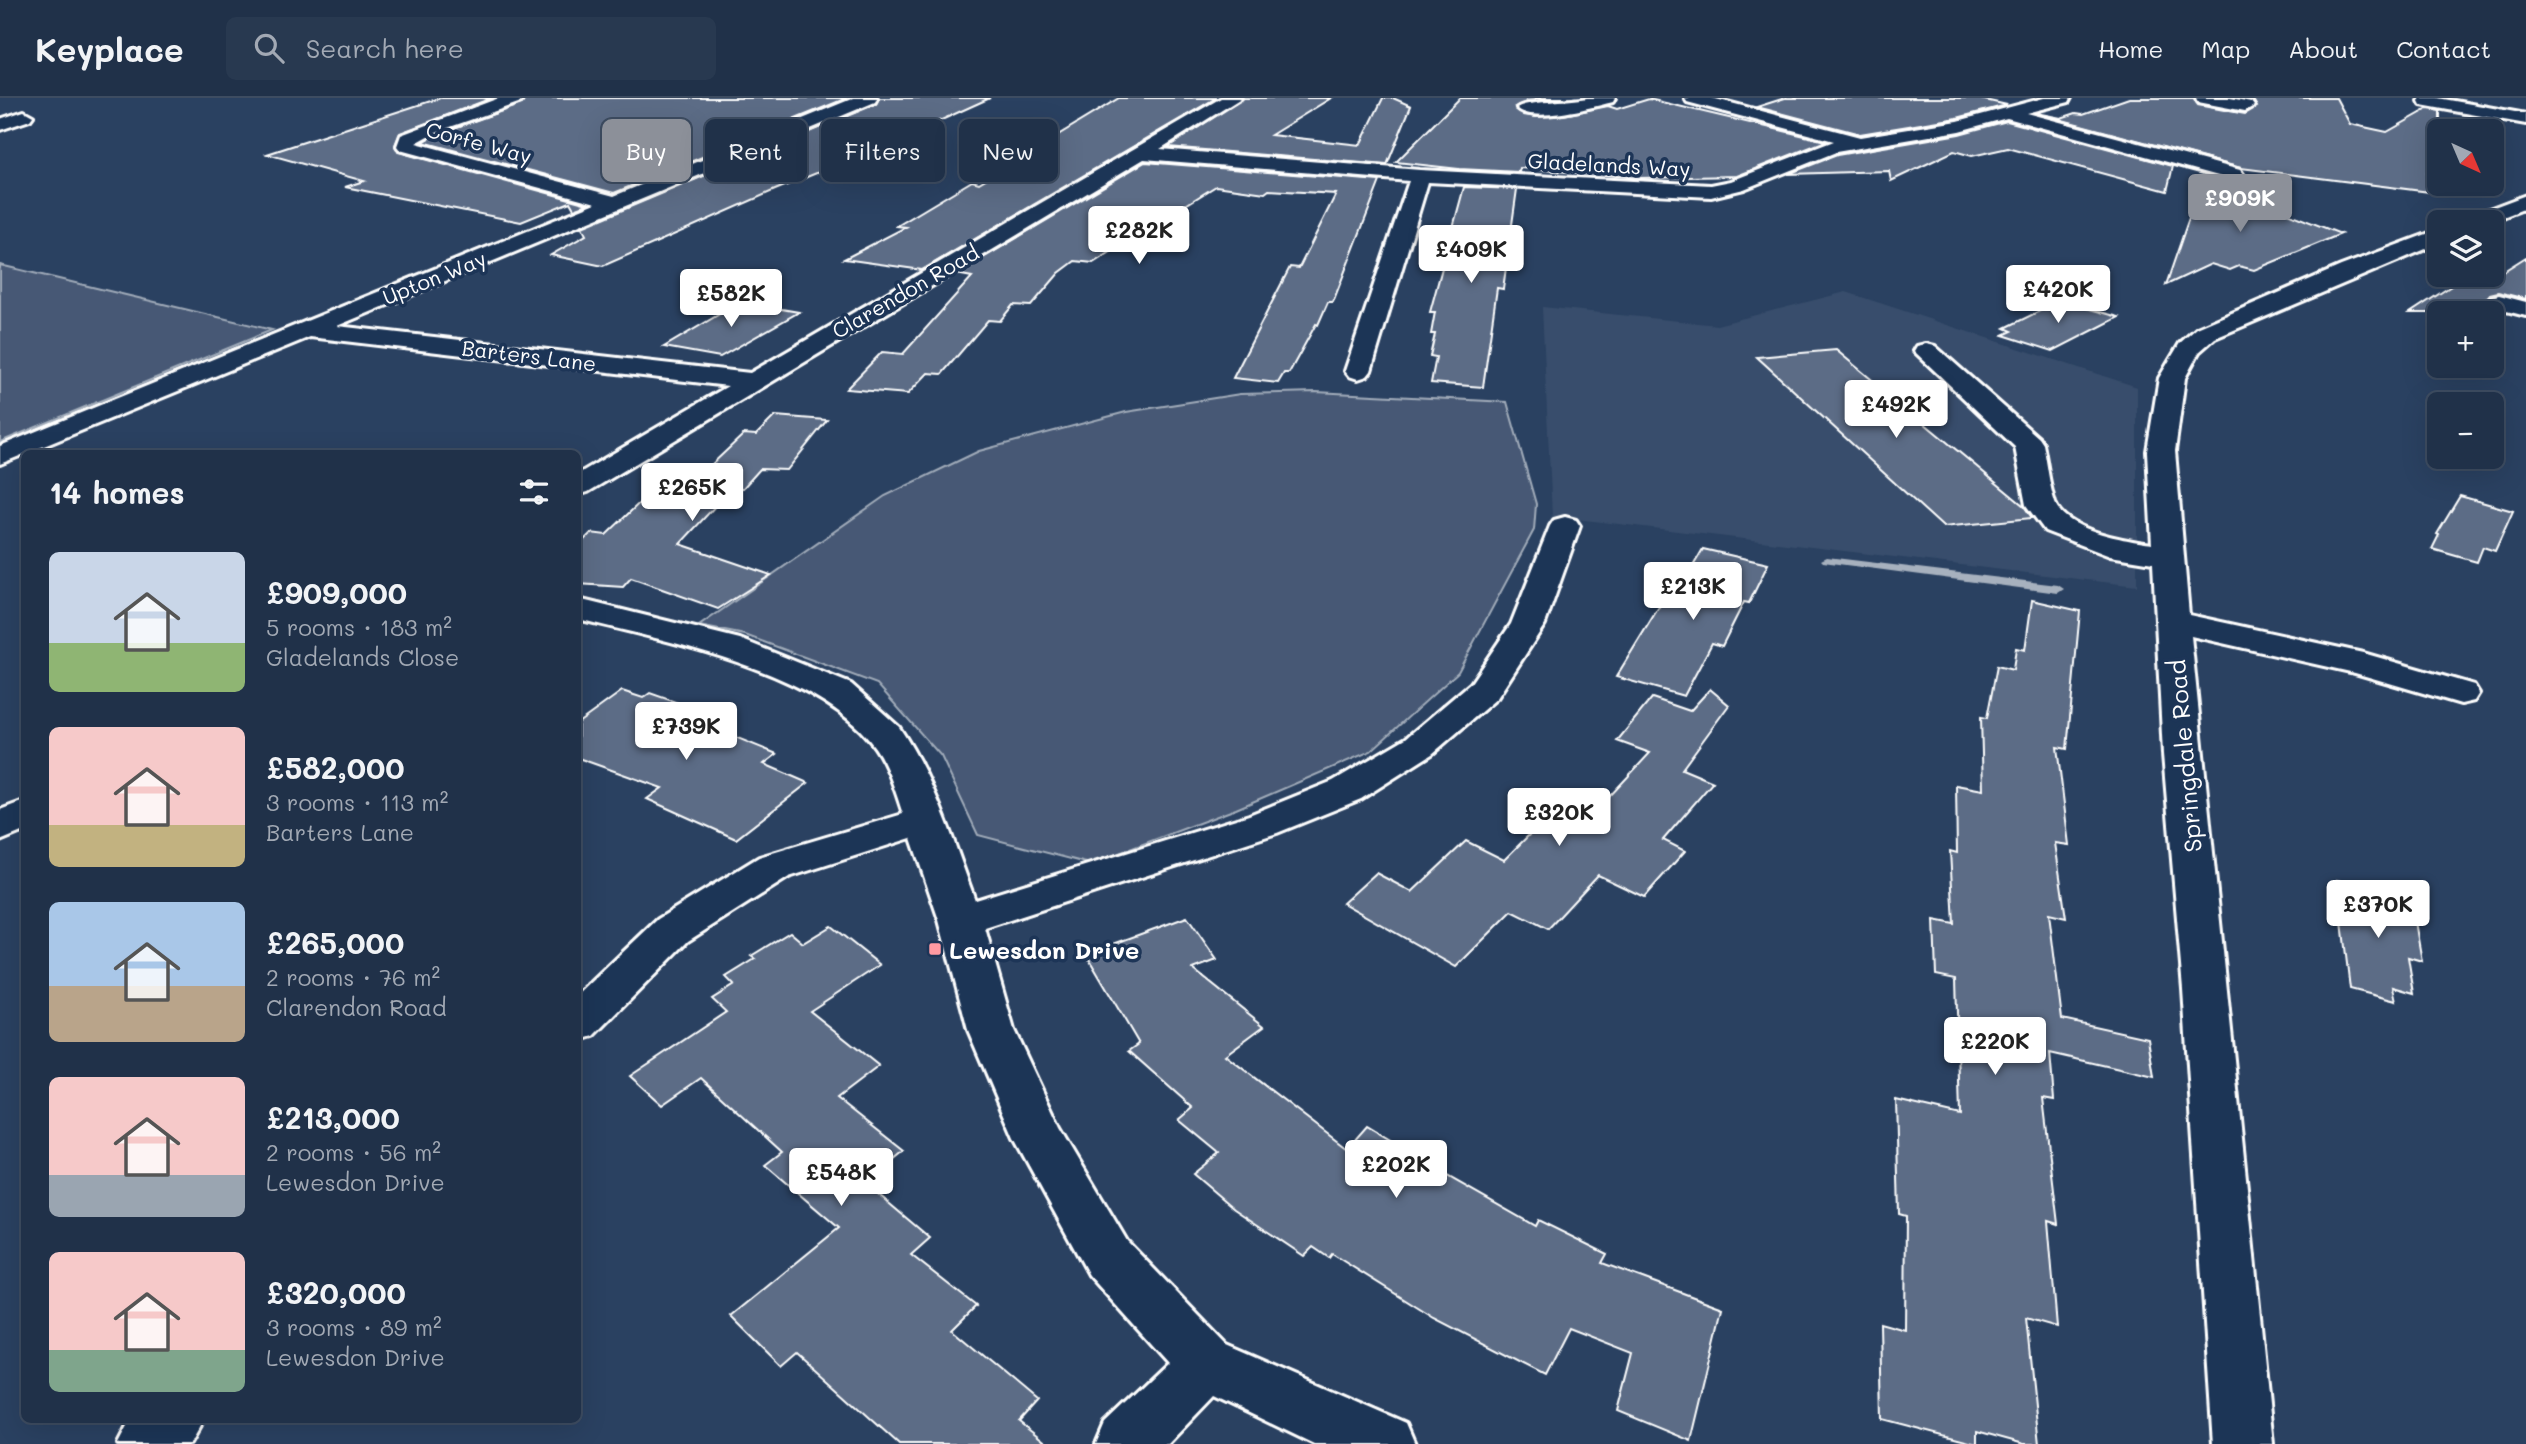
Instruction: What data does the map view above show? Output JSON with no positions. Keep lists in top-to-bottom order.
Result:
{
  "streets": {
    "street": [
      "Corfe Way",
      "Gladelands Way",
      "Upton Way",
      "Clarendon Road",
      "Barters Lane",
      "Springdale Road"
    ]
  },
  "crossings": [
    ["Corfe Way", "Upton Way"],
    ["Gladelands Way", "Clarendon Road"],
    ["Upton Way", "Barters Lane"],
    ["Clarendon Road", "Barters Lane"]
  ],
  "places": {
    "transit": ["Lewesdon Drive"]
  },
  "north": "bottom right",
  "page": {
    "header": "Keyplace",
    "search": "Search here",
    "nav": [
      "Home",
      "Map",
      "About",
      "Contact"
    ],
    "map_buttons": ["+", "−"],
    "chip": [
      "Buy",
      "Rent",
      "Filters",
      "New"
    ],
    "price": [
      "£909K",
      "£282K",
      "£409K",
      "£420K",
      "£582K",
      "£492K",
      "£265K",
      "£213K",
      "£739K",
      "£320K",
      "£370K",
      "£220K",
      "£202K",
      "£548K"
    ],
    "heading": "14 homes",
    "list": [
      {
        "name": "£909,000",
        "note": "5 rooms · 183 m² · Gladelands Close"
      },
      {
        "name": "£582,000",
        "note": "3 rooms · 113 m² · Barters Lane"
      },
      {
        "name": "£265,000",
        "note": "2 rooms · 76 m² · Clarendon Road"
      },
      {
        "name": "£213,000",
        "note": "2 rooms · 56 m² · Lewesdon Drive"
      },
      {
        "name": "£320,000",
        "note": "3 rooms · 89 m² · Lewesdon Drive"
      }
    ]
  }
}
